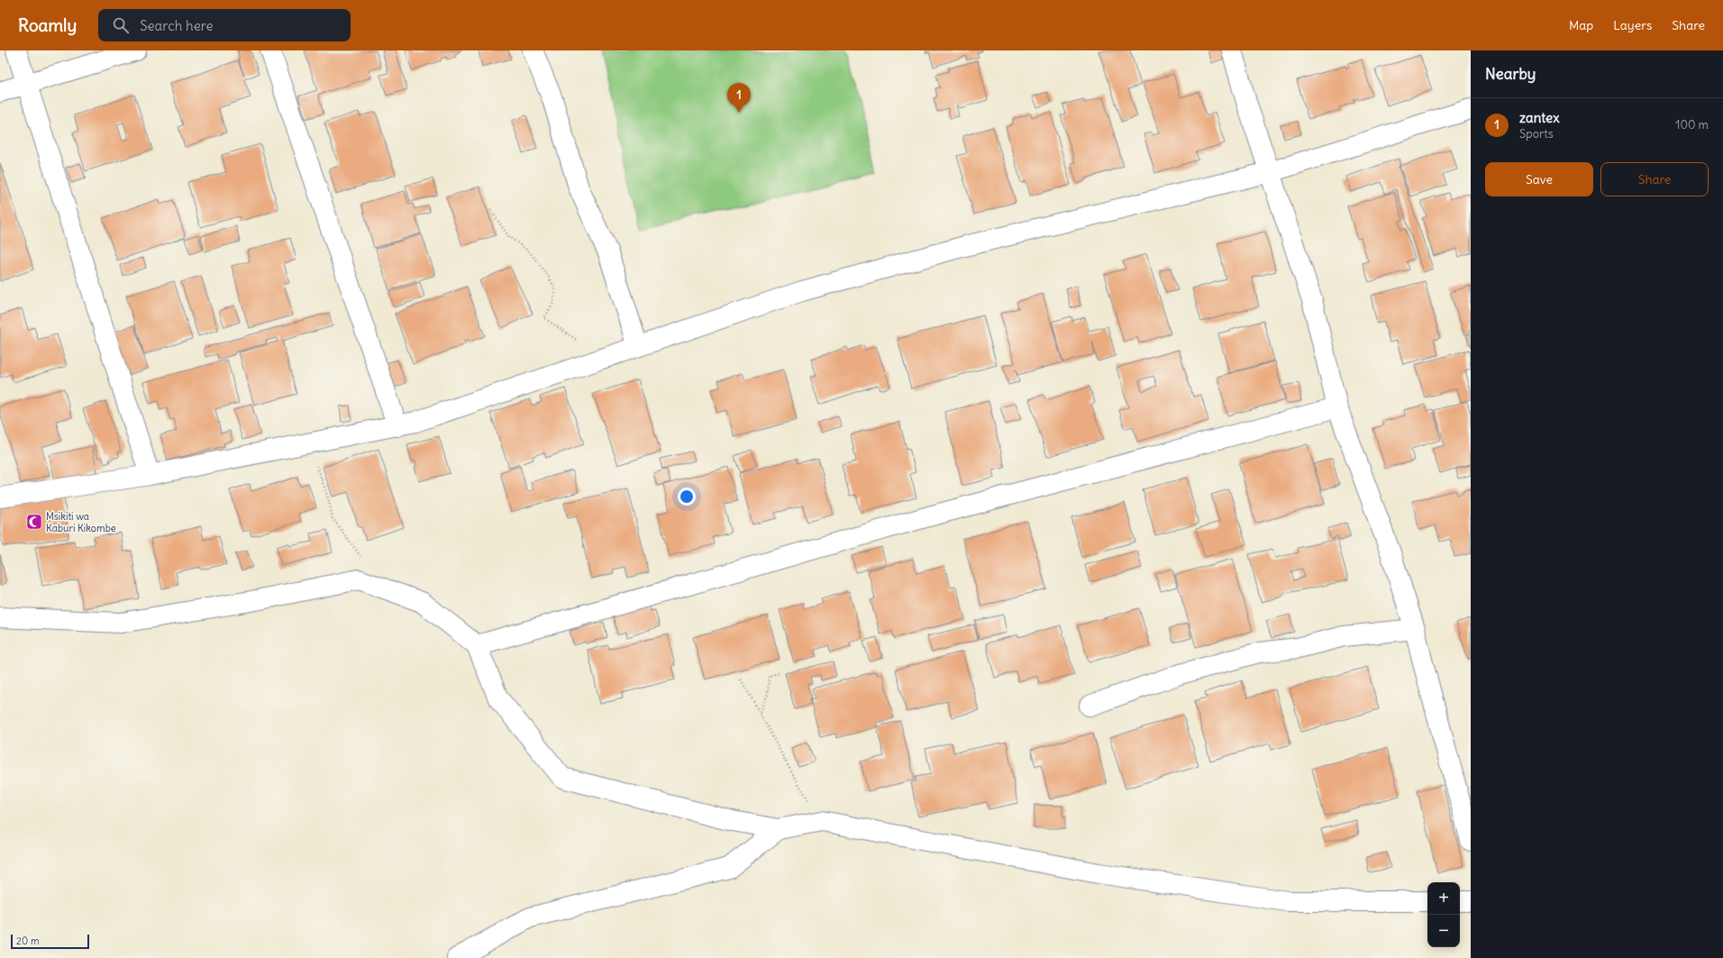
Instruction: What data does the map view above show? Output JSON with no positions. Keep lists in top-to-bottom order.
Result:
{
  "places": {
    "mosque": ["Msikiti wa Kaburi Kikombe"]
  },
  "scale_bar": "20 m",
  "page": {
    "header": "Roamly",
    "search": "Search here",
    "nav": ["Map", "Layers", "Share"],
    "heading": "Nearby",
    "pins": "1",
    "list": [
      {
        "mark": "1",
        "name": "zantex",
        "note": "Sports",
        "value": "100 m"
      }
    ],
    "buttons": ["Save", "Share"],
    "map_buttons": ["+", "−"],
    "scale": "20 m"
  }
}
